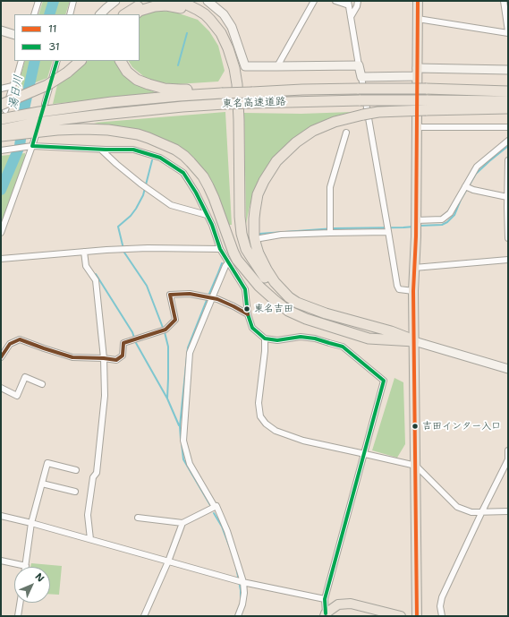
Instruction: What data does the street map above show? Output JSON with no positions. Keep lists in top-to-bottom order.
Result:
{
  "streets": {
    "highway": ["東名高速道路"]
  },
  "water": ["湯日川"],
  "places": ["東名吉田", "吉田インター入口"],
  "lines": ["transit line 11", "transit line 31"],
  "legend": ["11", "31"],
  "north": "top right"
}
